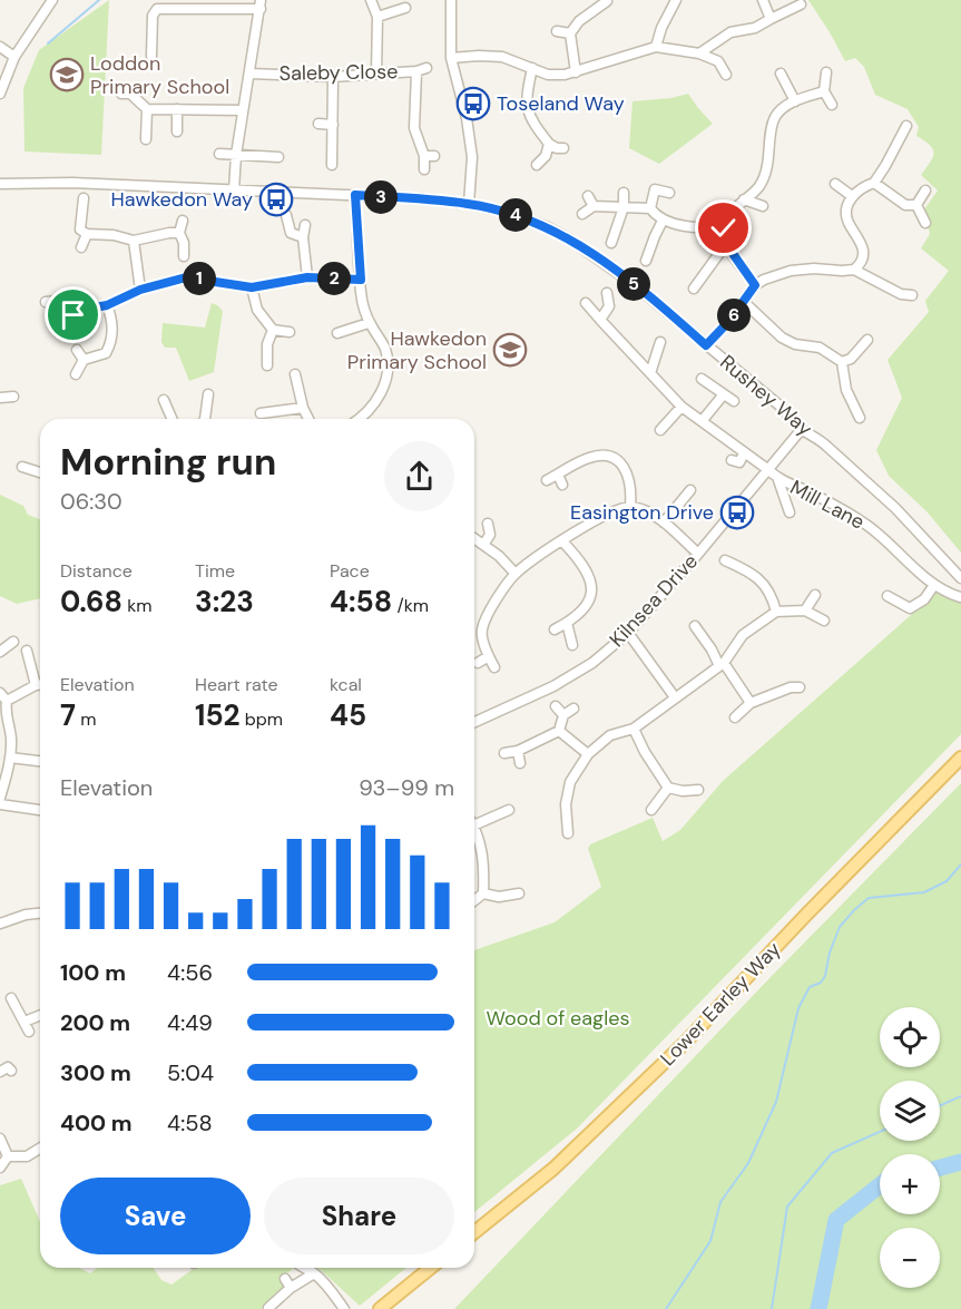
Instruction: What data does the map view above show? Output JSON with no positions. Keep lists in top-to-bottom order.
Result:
{
  "streets": {
    "main road": ["Lower Earley Way"],
    "street": [
      "Saleby Close",
      "Rushey Way",
      "Mill Lane",
      "Kilnsea Drive"
    ]
  },
  "crossings": [
    ["Rushey Way", "Kilnsea Drive"],
    ["Mill Lane", "Kilnsea Drive"]
  ],
  "parks": ["Wood of eagles"],
  "places": {
    "school or university": ["Loddon Primary School", "Hawkedon Primary School"],
    "bus stop": ["Toseland Way", "Hawkedon Way", "Easington Drive"]
  },
  "page": {
    "pins": [
      "3",
      "4",
      "1",
      "2",
      "5",
      "6"
    ],
    "heading": ["Morning run", "06:30"],
    "stats": [
      ["Distance", "0.68 km"],
      ["Time", "3:23"],
      ["Pace", "4:58 /km"],
      ["Elevation", "7 m"],
      ["Heart rate", "152 bpm"],
      ["kcal", "45"]
    ],
    "chart": ["Elevation", "93–99 m"],
    "list": [
      {
        "name": "100 m",
        "note": "4:56"
      },
      {
        "name": "200 m",
        "note": "4:49"
      },
      {
        "name": "300 m",
        "note": "5:04"
      },
      {
        "name": "400 m",
        "note": "4:58"
      }
    ],
    "map_buttons": ["+", "−"],
    "buttons": ["Save", "Share"]
  }
}
